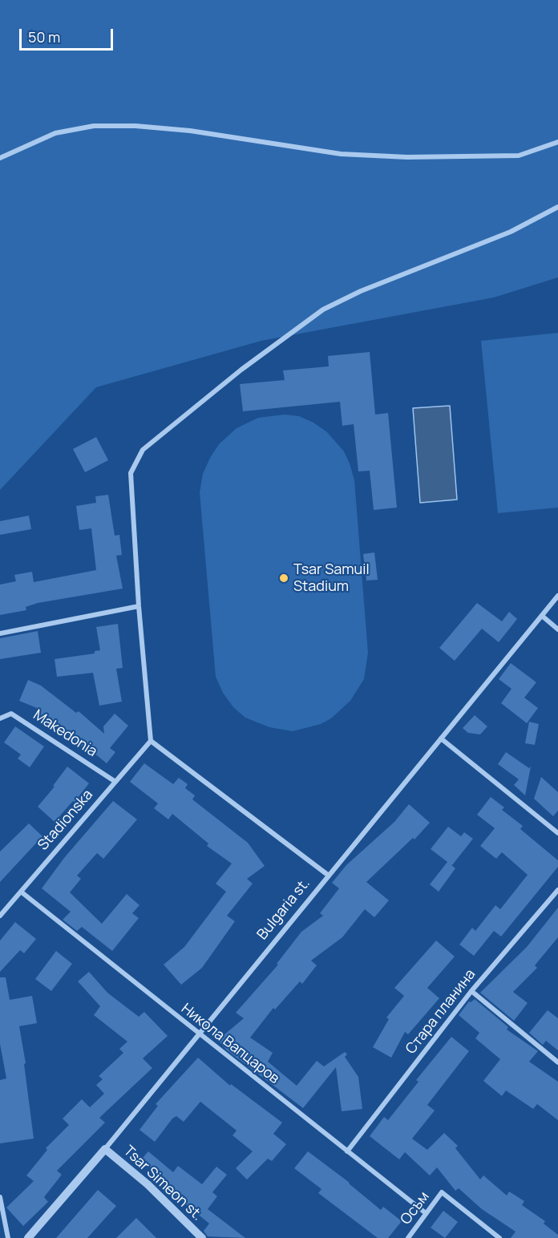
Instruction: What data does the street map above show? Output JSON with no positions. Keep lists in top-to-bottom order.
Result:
{
  "streets": {
    "street": [
      "Makedonia",
      "Stadionska",
      "Bulgaria st.",
      "Стара планина",
      "Никола Вапцаров",
      "Tsar Simeon st.",
      "Осъм"
    ]
  },
  "crossings": [
    ["Makedonia", "Stadionska"],
    ["Stadionska", "Никола Вапцаров"],
    ["Bulgaria st.", "Никола Вапцаров"],
    ["Bulgaria st.", "Tsar Simeon st."],
    ["Стара планина", "Никола Вапцаров"],
    ["Никола Вапцаров", "Осъм"]
  ],
  "places": ["Tsar Samuil Stadium"],
  "scale_bar": "50 m"
}
